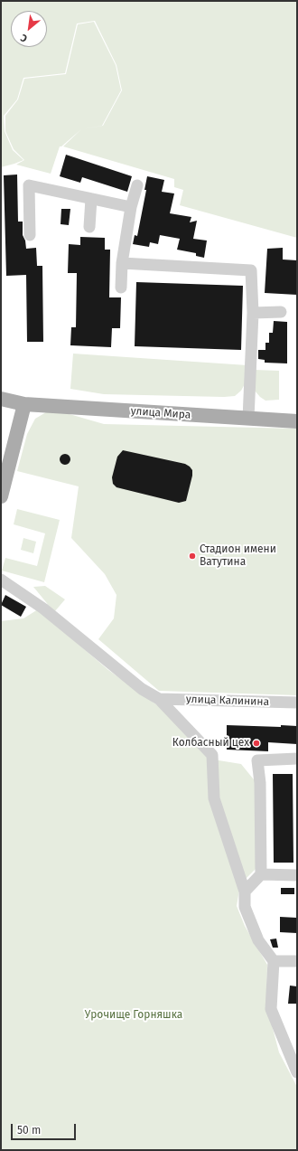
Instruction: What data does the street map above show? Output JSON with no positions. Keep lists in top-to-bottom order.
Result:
{
  "streets": {
    "main road": ["улица Мира"],
    "street": ["улица Калинина"]
  },
  "parks": ["Урочище Горняшка"],
  "places": ["Стадион имени Ватутина", "Колбасный цех"],
  "scale_bar": "50 m",
  "north": "bottom left"
}
